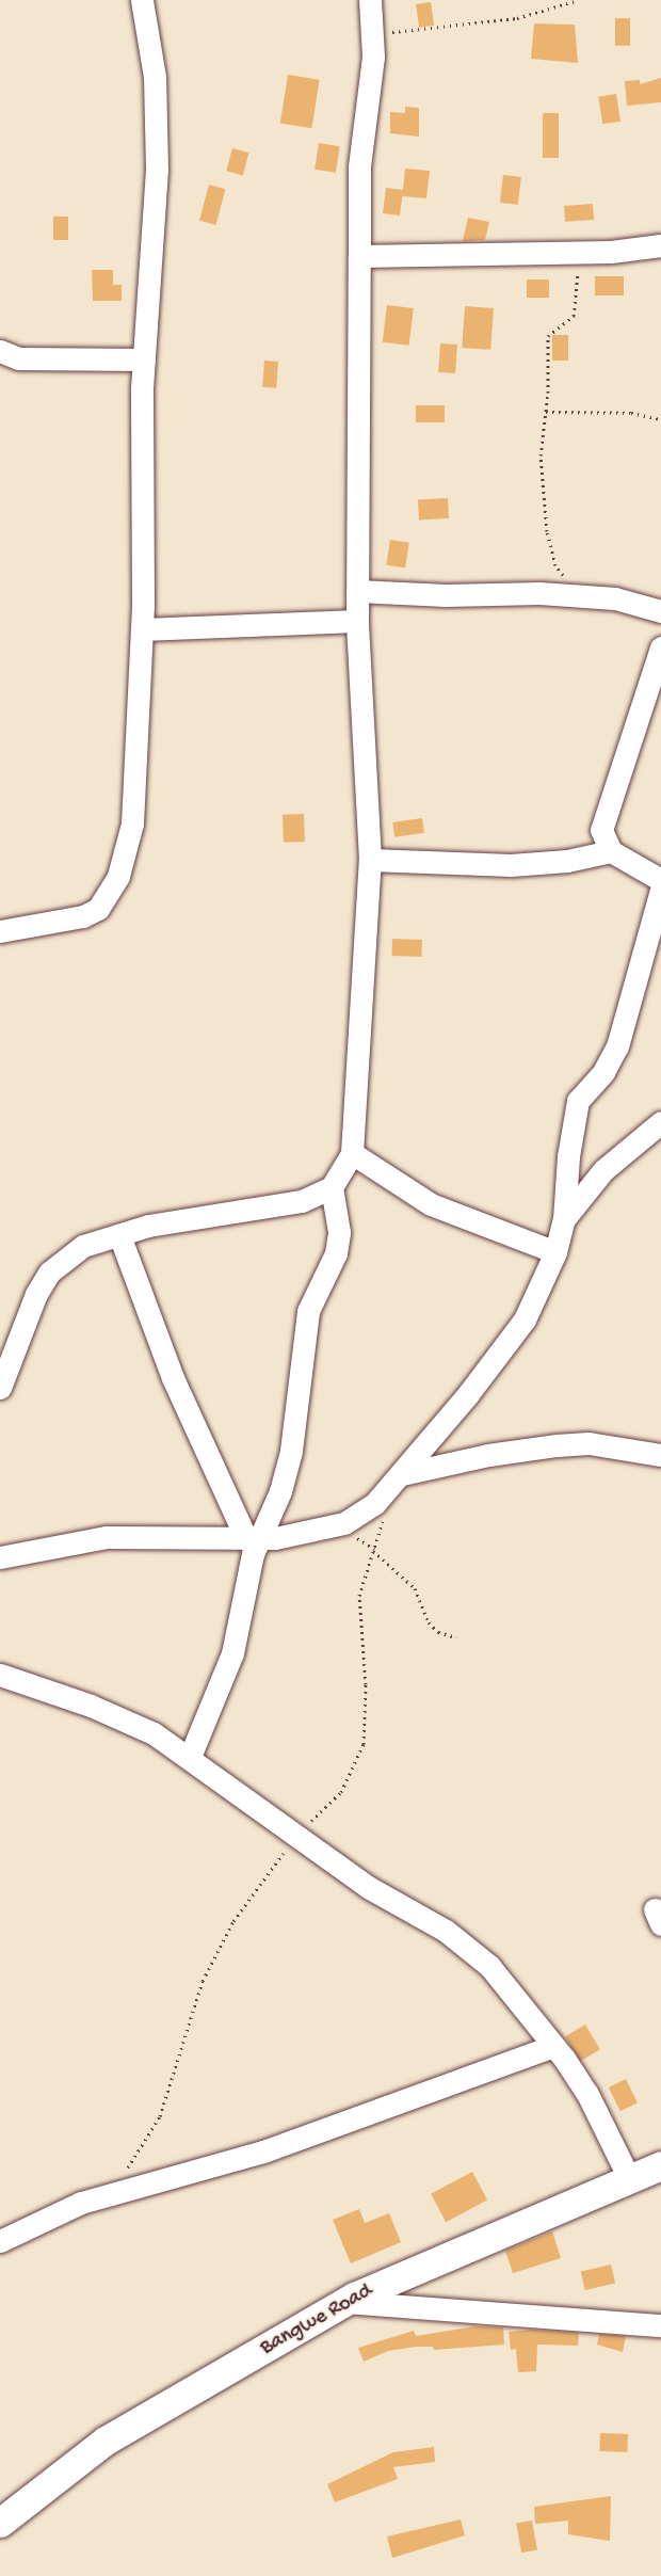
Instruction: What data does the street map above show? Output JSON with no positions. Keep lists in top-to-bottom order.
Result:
{
  "streets": {
    "street": ["Bangwe Road"]
  }
}
